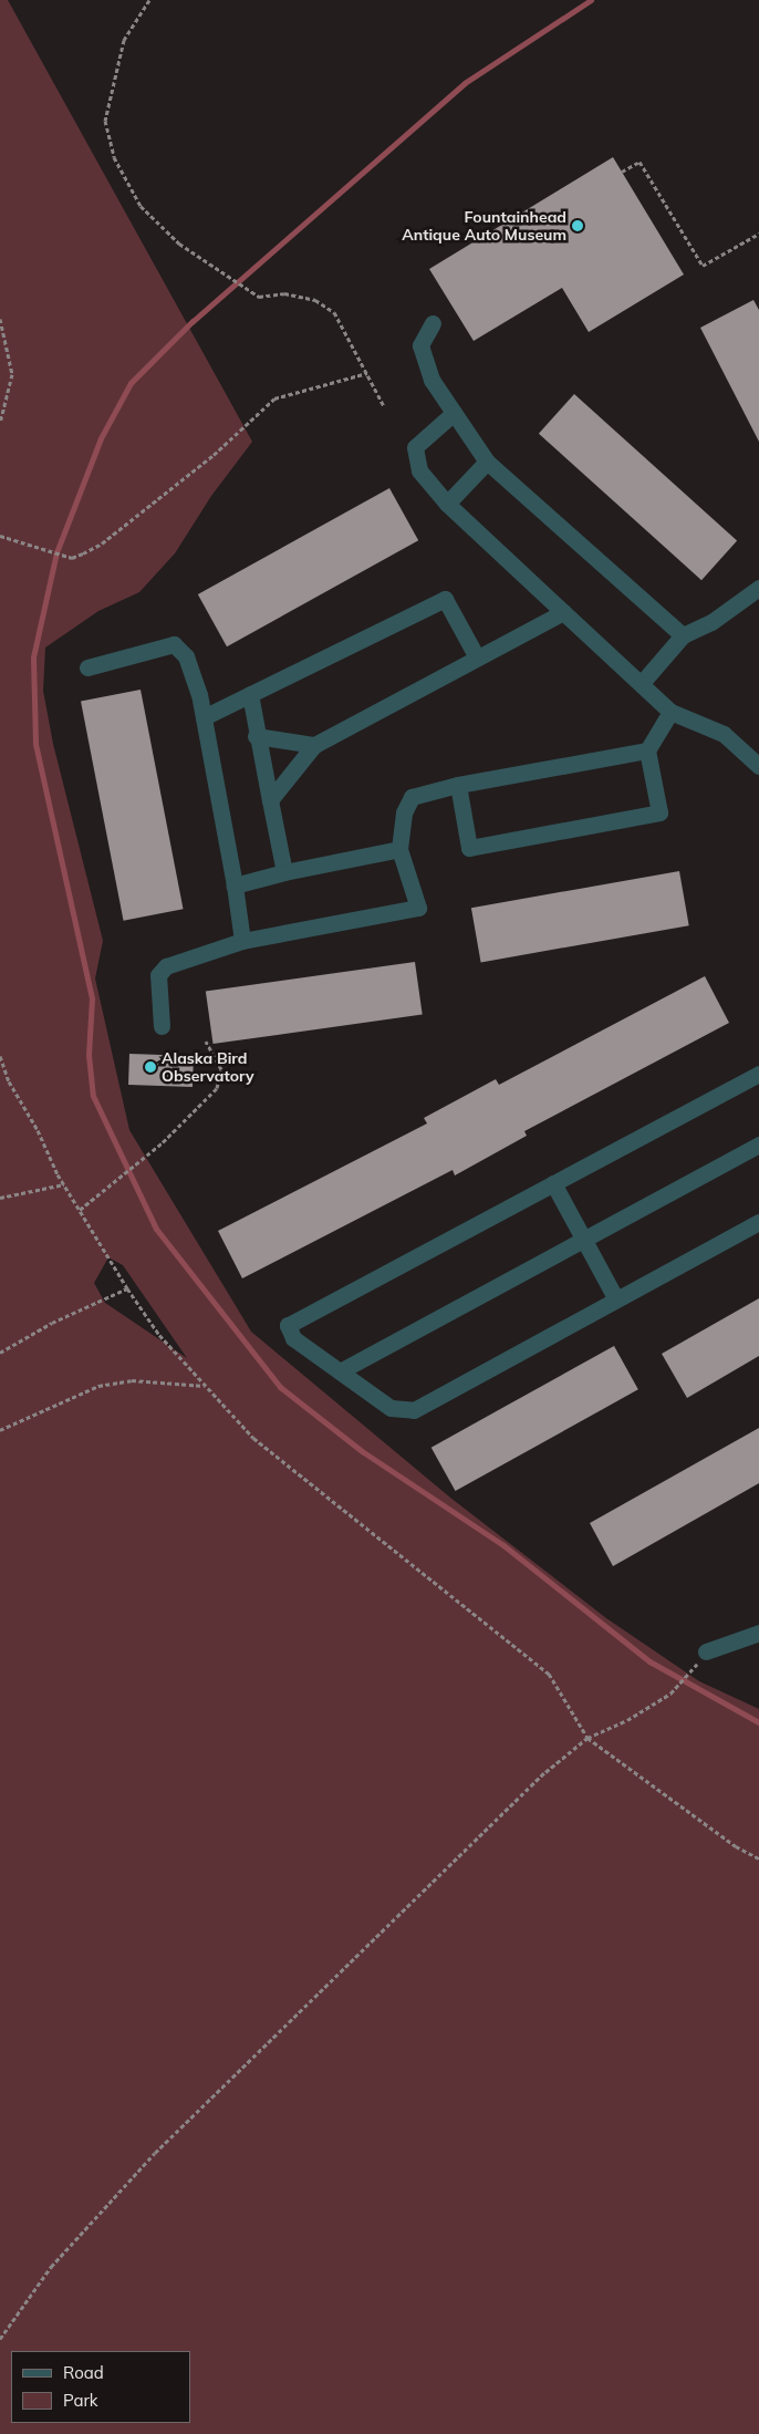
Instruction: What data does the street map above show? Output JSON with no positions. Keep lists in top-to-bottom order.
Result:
{
  "places": ["Fountainhead Antique Auto Museum", "Alaska Bird Observatory"],
  "legend": ["Road", "Park"]
}
